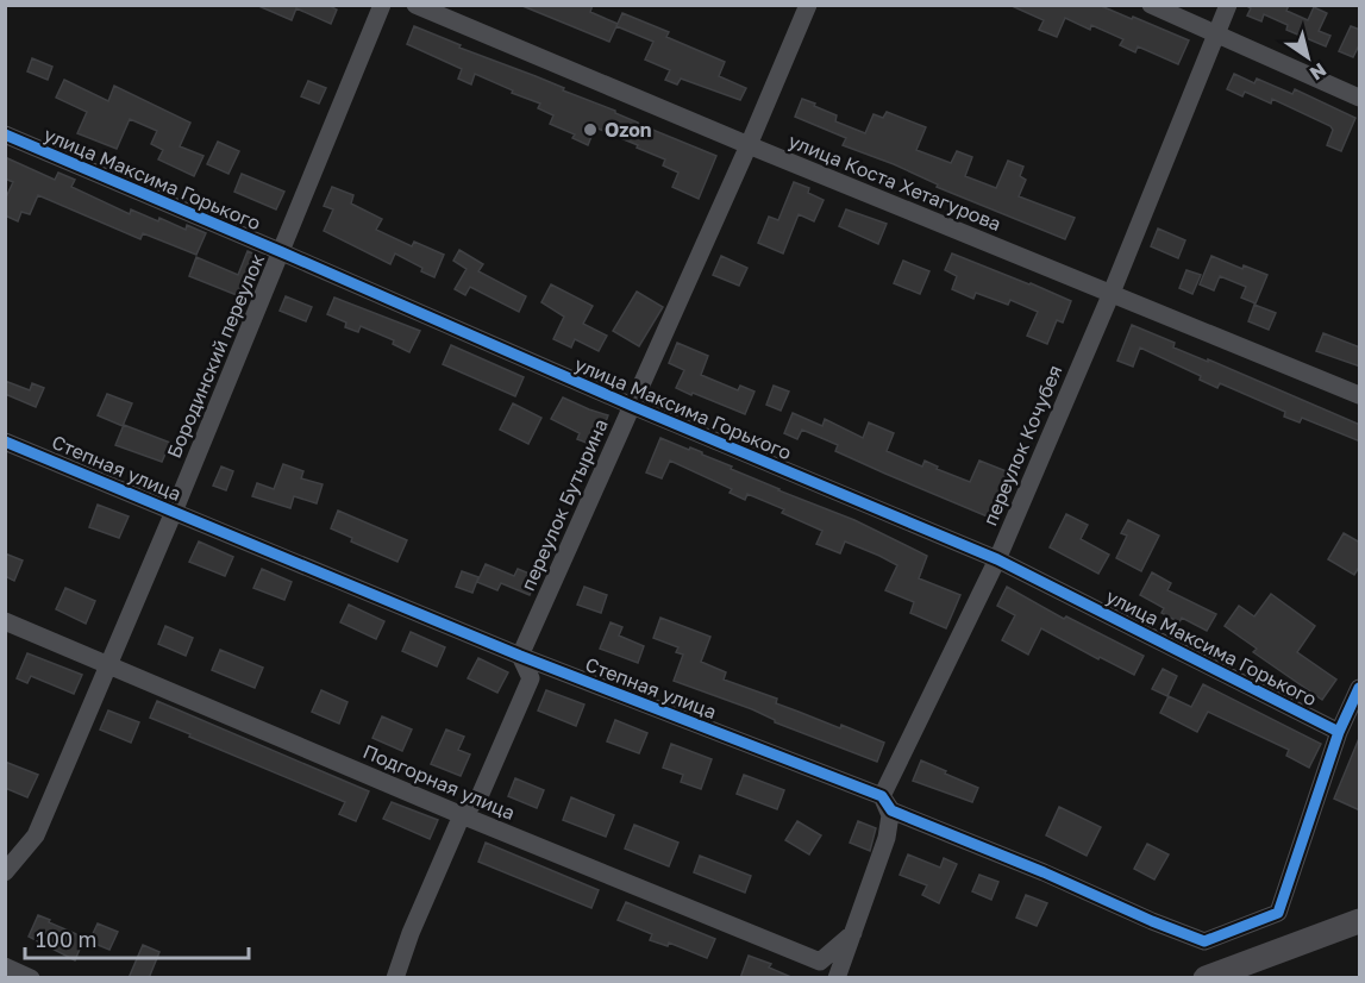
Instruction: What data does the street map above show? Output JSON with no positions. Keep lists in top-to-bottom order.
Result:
{
  "streets": {
    "street": [
      "улица Максима Горького",
      "улица Коста Хетагурова",
      "Бородинский переулок",
      "переулок Кочубея",
      "Степная улица",
      "переулок Бутырина",
      "Подгорная улица"
    ]
  },
  "crossings": [
    ["улица Максима Горького", "Бородинский переулок"],
    ["улица Максима Горького", "переулок Кочубея"],
    ["улица Максима Горького", "Степная улица"],
    ["улица Максима Горького", "переулок Бутырина"],
    ["улица Коста Хетагурова", "переулок Кочубея"],
    ["улица Коста Хетагурова", "переулок Бутырина"],
    ["Бородинский переулок", "Степная улица"],
    ["Бородинский переулок", "Подгорная улица"],
    ["переулок Кочубея", "Степная улица"],
    ["Степная улица", "переулок Бутырина"]
  ],
  "places": ["Ozon"],
  "scale_bar": "100 m",
  "north": "bottom right"
}
